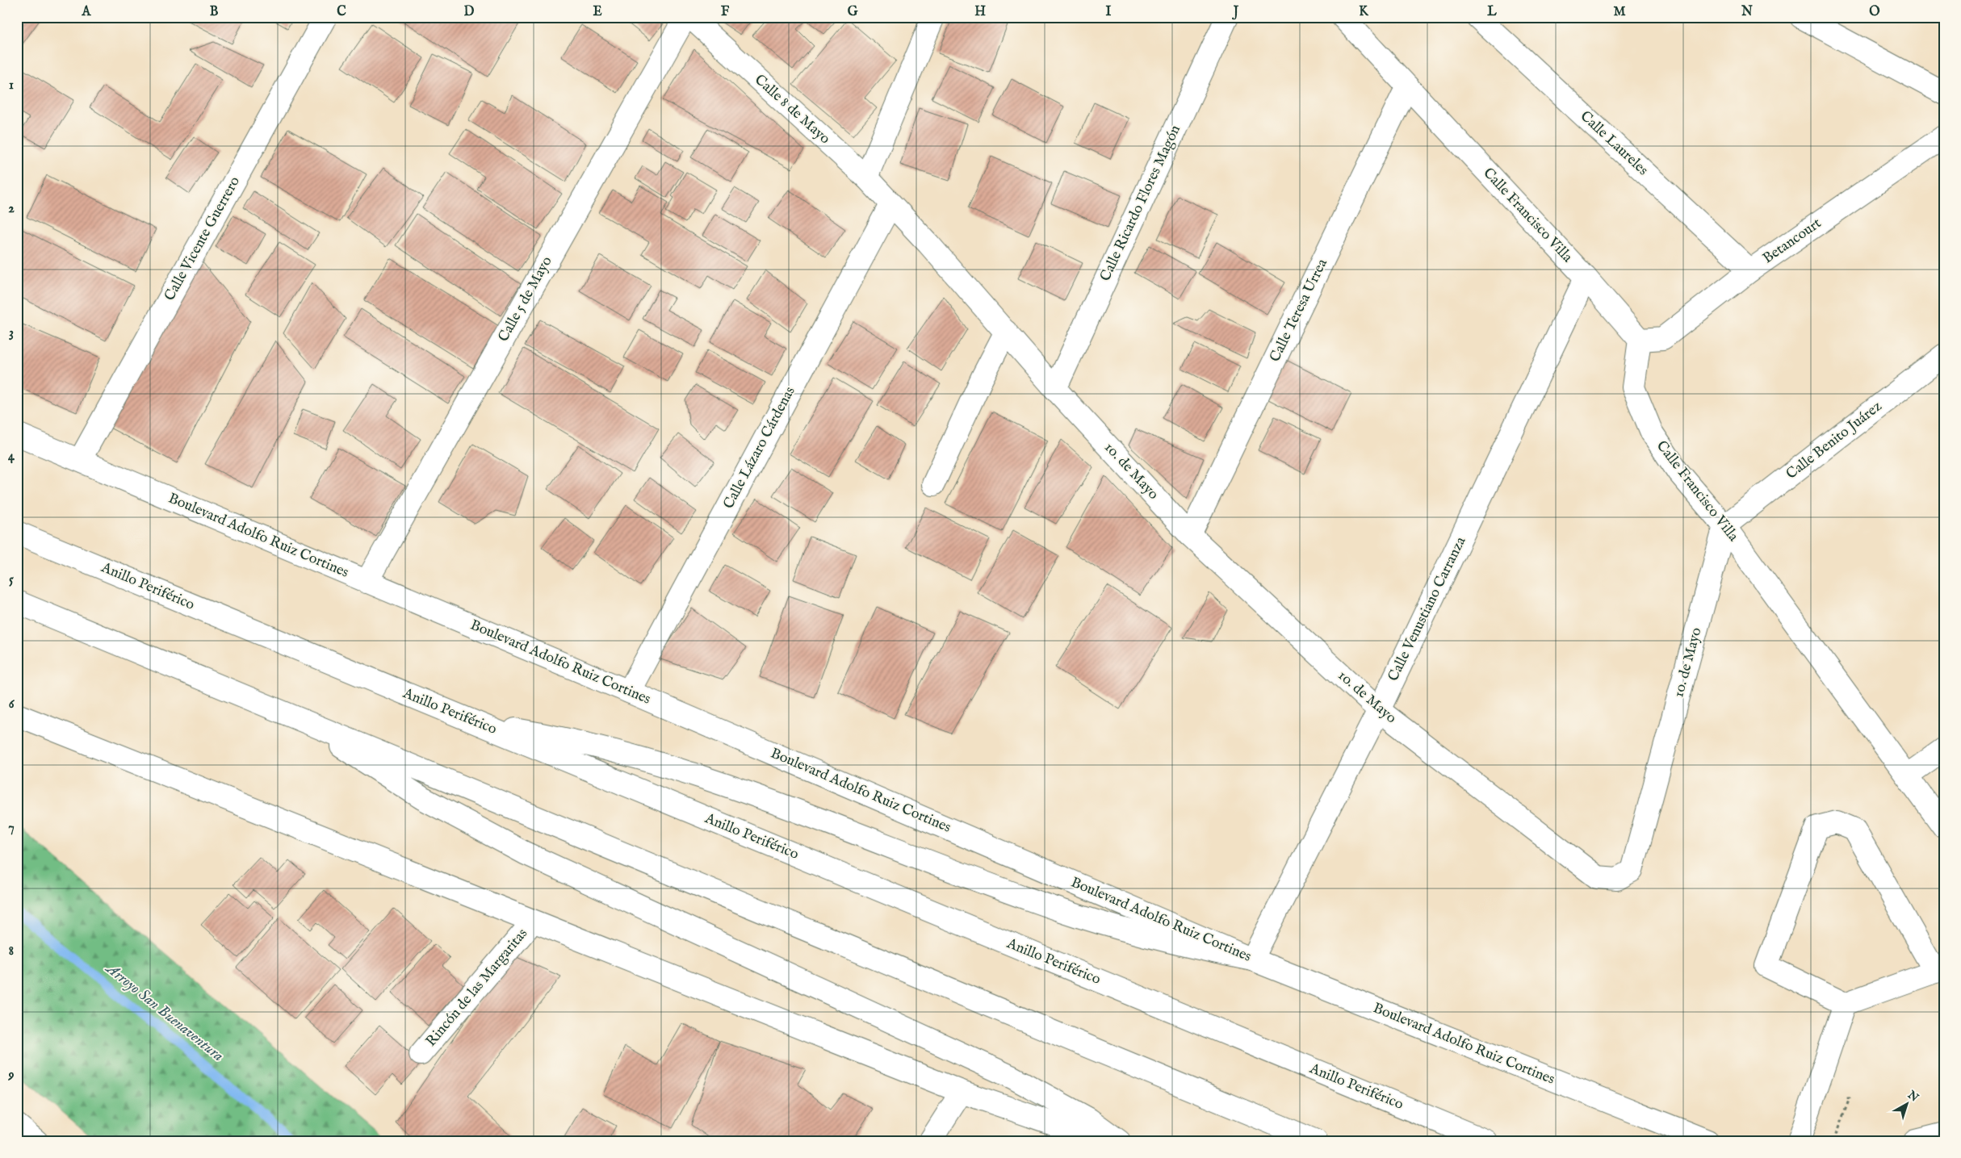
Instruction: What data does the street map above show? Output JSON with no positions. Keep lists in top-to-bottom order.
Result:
{
  "streets": {
    "main road": [
      "Calle 8 de Mayo",
      "Calle Laureles",
      "Calle Ricardo Flores Magón",
      "Calle Francisco Villa",
      "Calle Vicente Guerrero",
      "Betancourt",
      "Calle 5 de Mayo",
      "Calle Teresa Urrea",
      "Calle Benito Juárez",
      "Calle Lázaro Cárdenas",
      "1o. de Mayo",
      "Boulevard Adolfo Ruiz Cortines",
      "Anillo Periférico",
      "Calle Venustiano Carranza",
      "Rincón de las Margaritas"
    ]
  },
  "crossings": [
    ["Calle 8 de Mayo", "Calle Lázaro Cárdenas"],
    ["Calle 8 de Mayo", "1o. de Mayo"],
    ["Calle Laureles", "Betancourt"],
    ["Calle Ricardo Flores Magón", "1o. de Mayo"],
    ["Calle Francisco Villa", "Betancourt"],
    ["Calle Francisco Villa", "Calle Teresa Urrea"],
    ["Calle Francisco Villa", "Calle Benito Juárez"],
    ["Calle Francisco Villa", "1o. de Mayo"],
    ["Calle Francisco Villa", "Calle Venustiano Carranza"],
    ["Calle Vicente Guerrero", "Boulevard Adolfo Ruiz Cortines"],
    ["Calle 5 de Mayo", "Boulevard Adolfo Ruiz Cortines"],
    ["Calle Teresa Urrea", "1o. de Mayo"],
    ["Calle Benito Juárez", "1o. de Mayo"],
    ["Calle Lázaro Cárdenas", "1o. de Mayo"],
    ["Calle Lázaro Cárdenas", "Boulevard Adolfo Ruiz Cortines"],
    ["1o. de Mayo", "Calle Venustiano Carranza"],
    ["Boulevard Adolfo Ruiz Cortines", "Calle Venustiano Carranza"]
  ],
  "water": ["Arroyo San Buenaventura"],
  "north": "top right",
  "grid": {
    "columns": [
      "A",
      "B",
      "C",
      "D",
      "E",
      "F",
      "G",
      "H",
      "I",
      "J",
      "K",
      "L",
      "M",
      "N",
      "O"
    ],
    "rows": [
      "1",
      "2",
      "3",
      "4",
      "5",
      "6",
      "7",
      "8",
      "9"
    ]
  }
}
